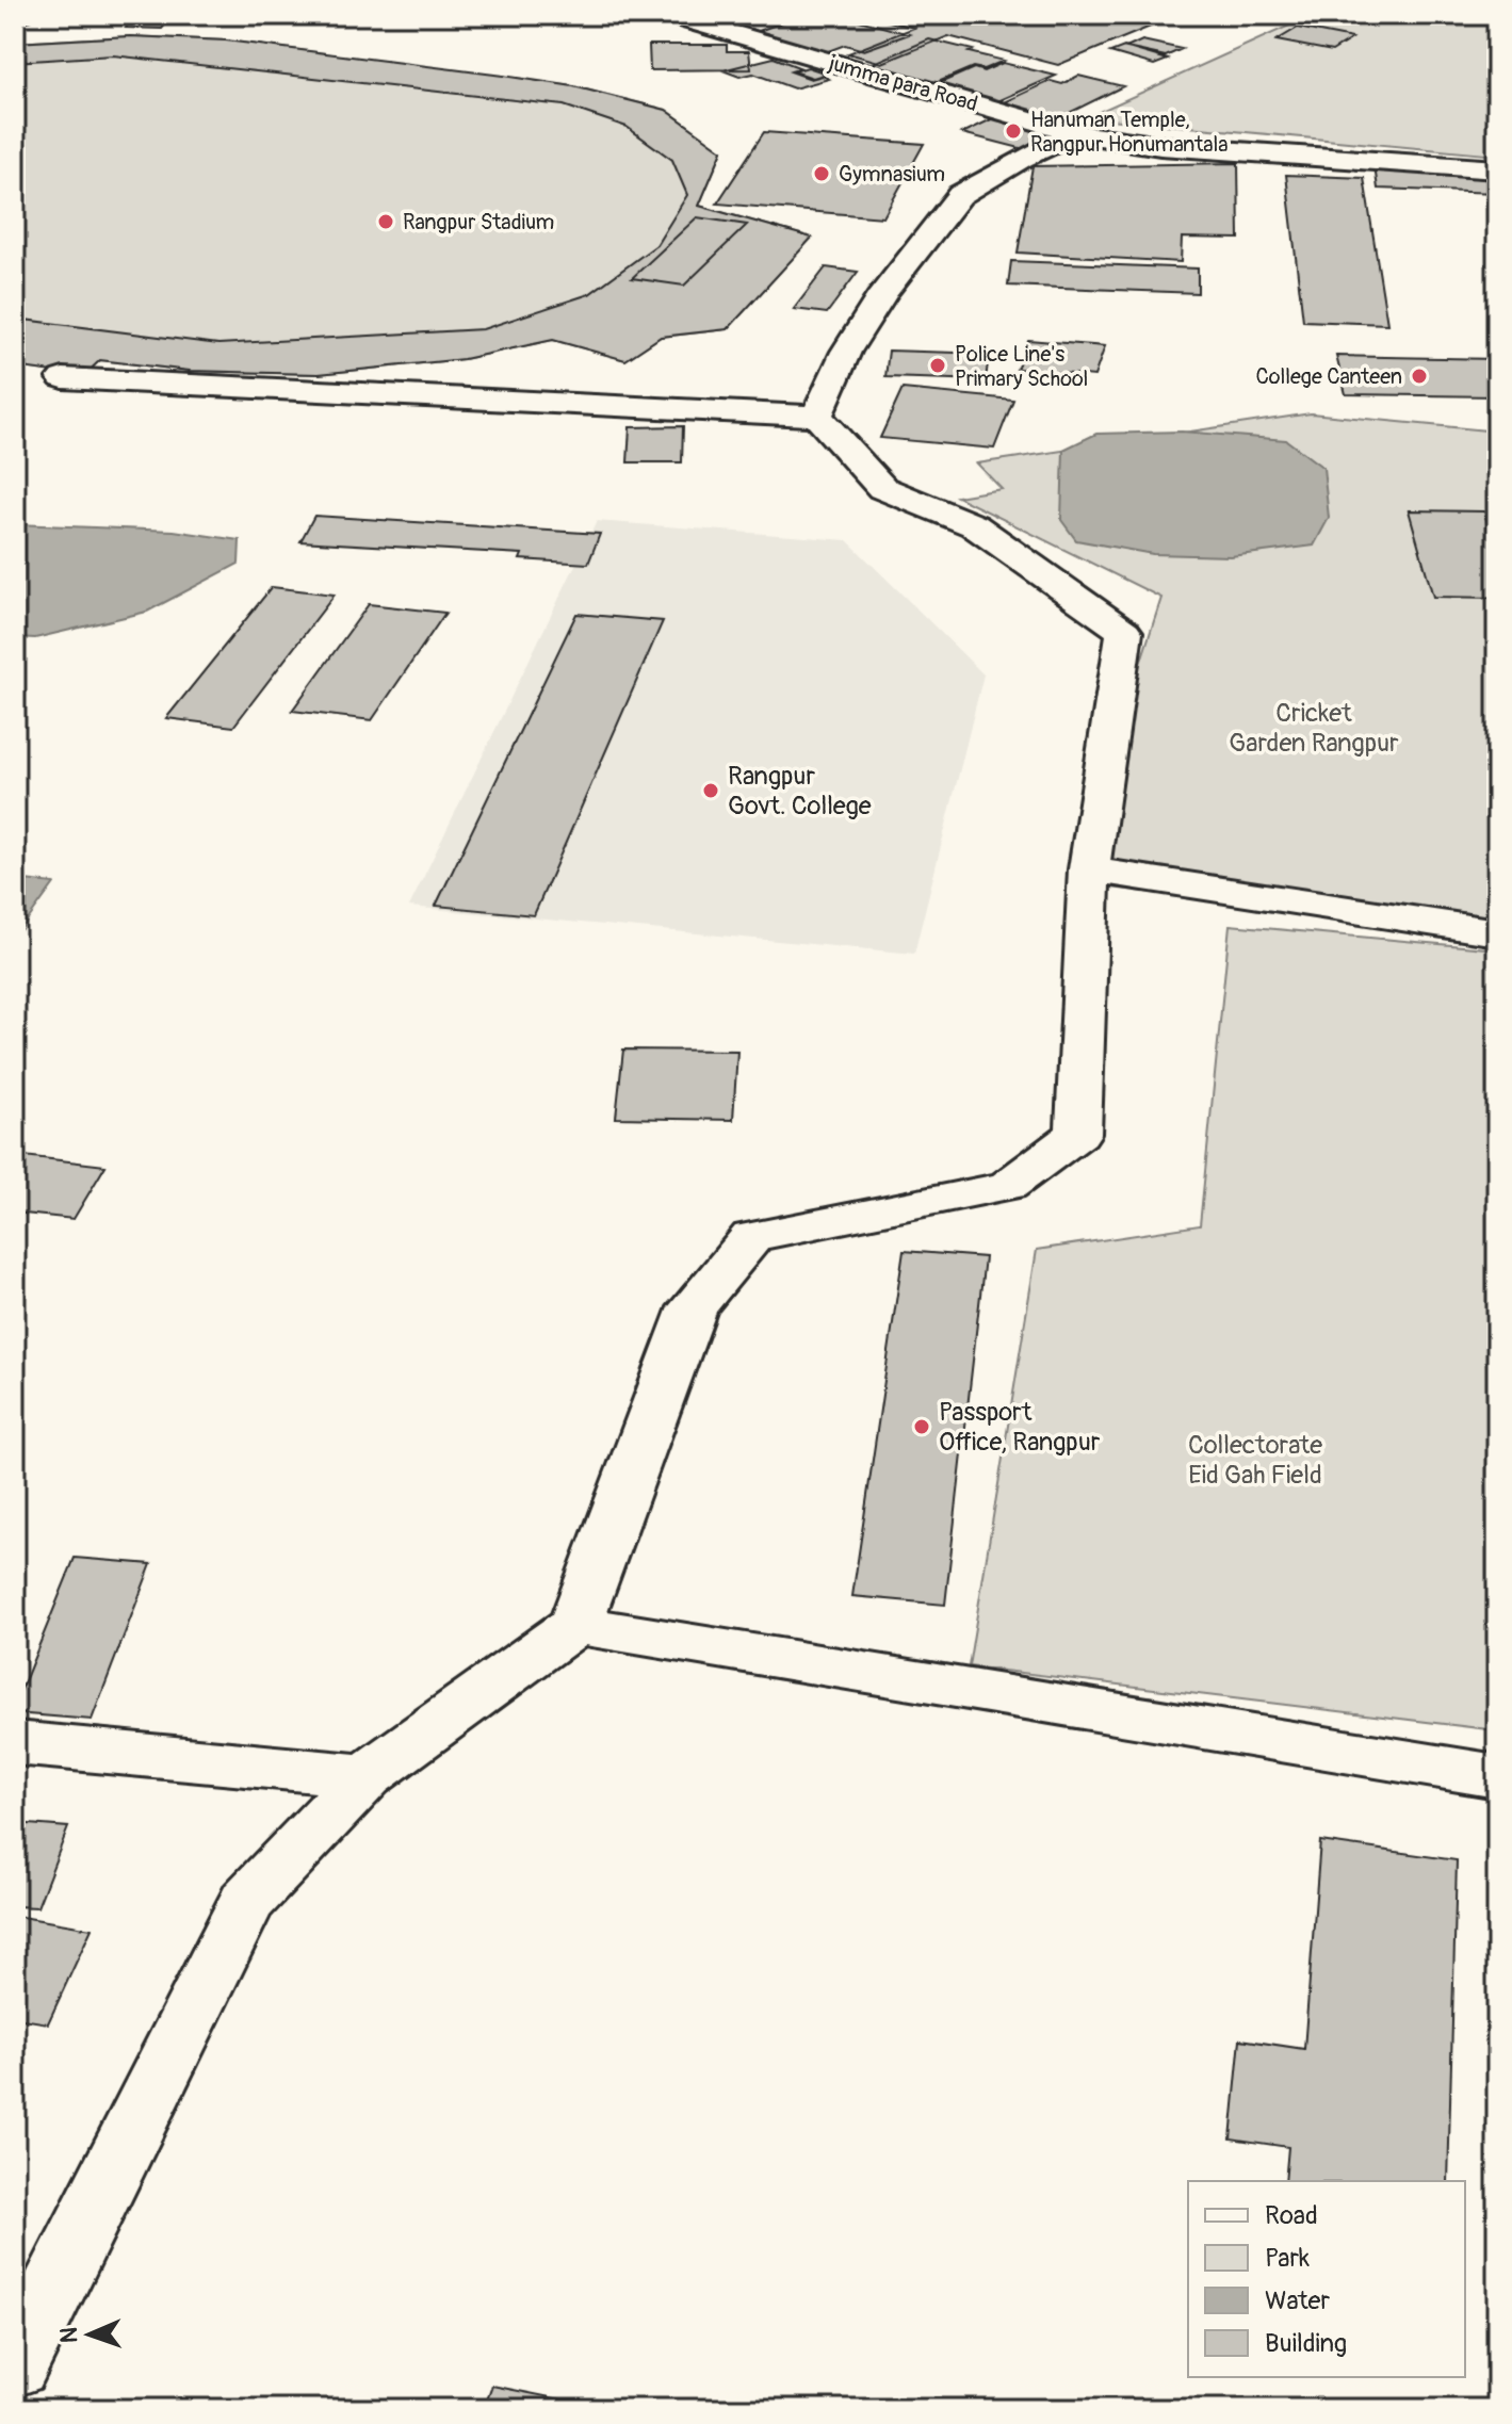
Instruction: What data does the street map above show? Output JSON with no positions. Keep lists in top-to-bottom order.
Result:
{
  "streets": {
    "street": ["jumma para Road"]
  },
  "parks": ["Cricket Garden Rangpur", "Collectorate Eid Gah Field"],
  "places": [
    "Hanuman Temple, Rangpur Honumantala",
    "Gymnasium",
    "Rangpur Stadium",
    "Police Line's Primary School",
    "College Canteen",
    "Rangpur Govt. College",
    "Passport Office, Rangpur"
  ],
  "legend": [
    "Road",
    "Park",
    "Water",
    "Building"
  ],
  "north": "left"
}
